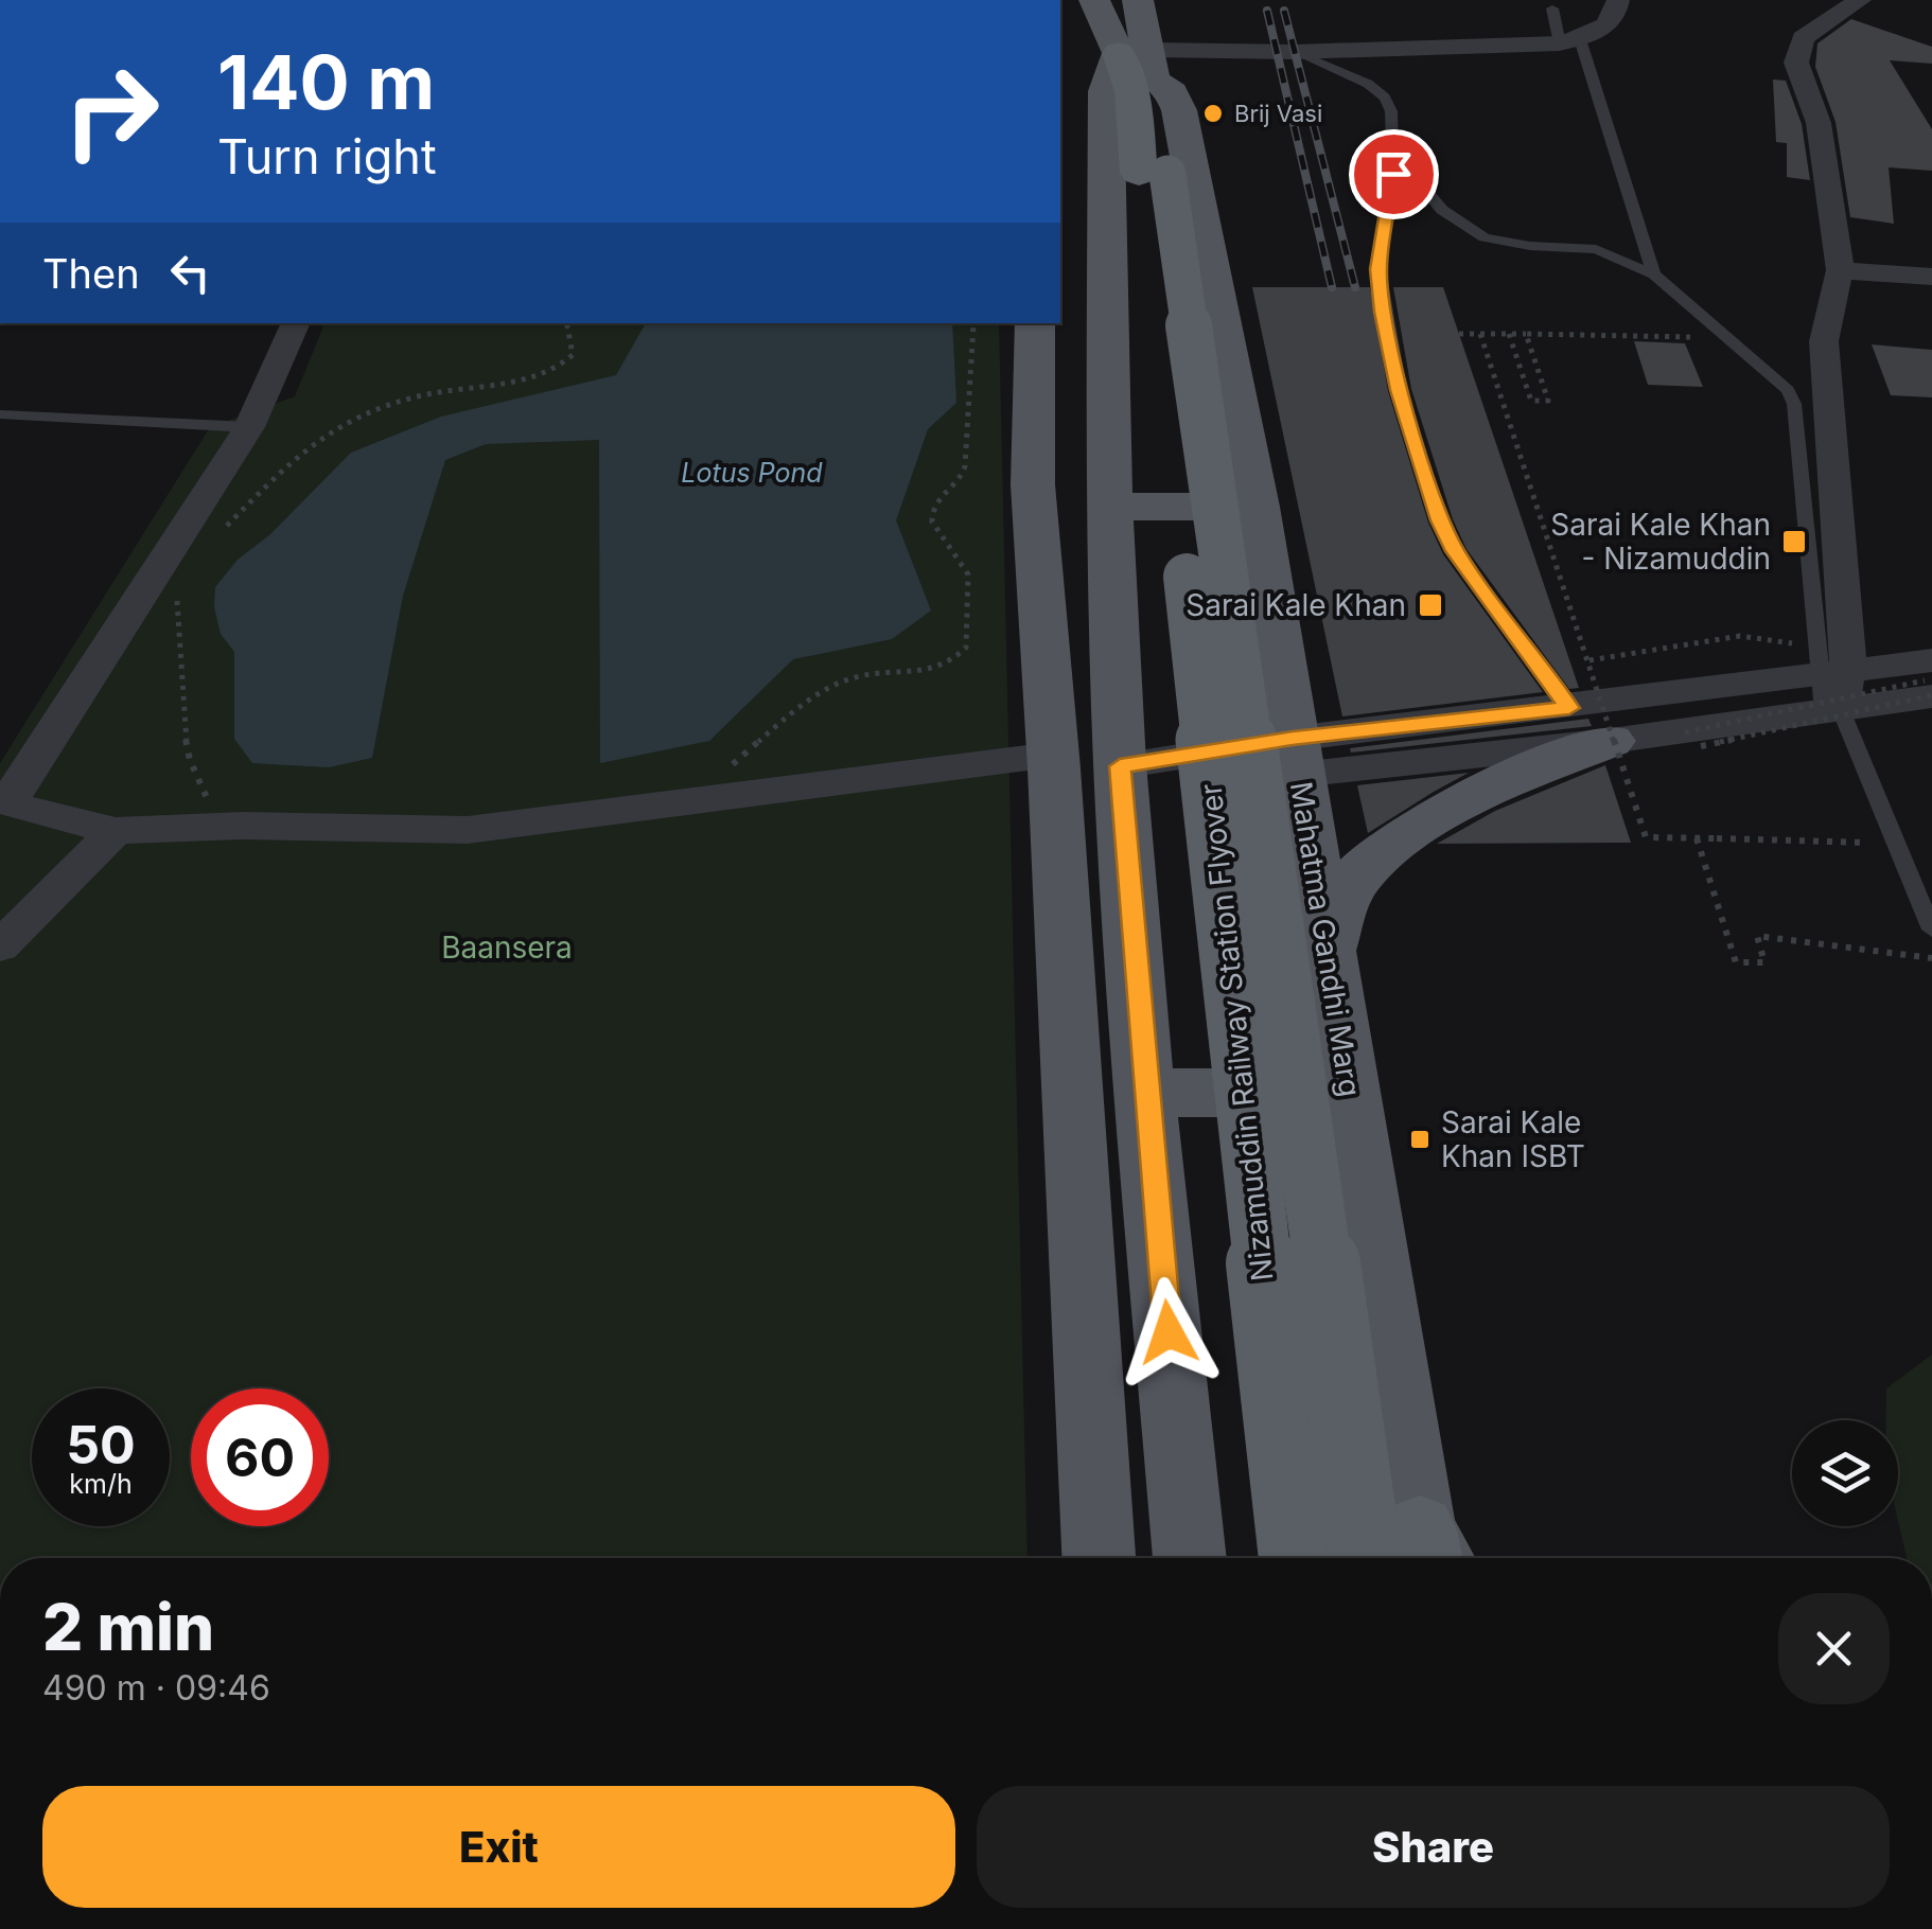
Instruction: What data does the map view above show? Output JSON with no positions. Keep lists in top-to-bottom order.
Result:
{
  "streets": {
    "highway": ["Nizamuddin Railway Station Flyover"],
    "main road": ["Mahatma Gandhi Marg"]
  },
  "crossings": [
    ["Mahatma Gandhi Marg", "Nizamuddin Railway Station Flyover"]
  ],
  "water": ["Lotus Pond"],
  "parks": ["Baansera"],
  "places": {
    "other": ["Brij Vasi"],
    "transit": ["Sarai Kale Khan - Nizamuddin", "Sarai Kale Khan", "Sarai Kale Khan ISBT"]
  },
  "page": {
    "turn": ["140 m", "Turn right"],
    "then": "Then",
    "speed": "50 km/h",
    "limit": "60",
    "heading": ["2 min", "490 m · 09:46"],
    "buttons": ["Exit", "Share"]
  }
}
